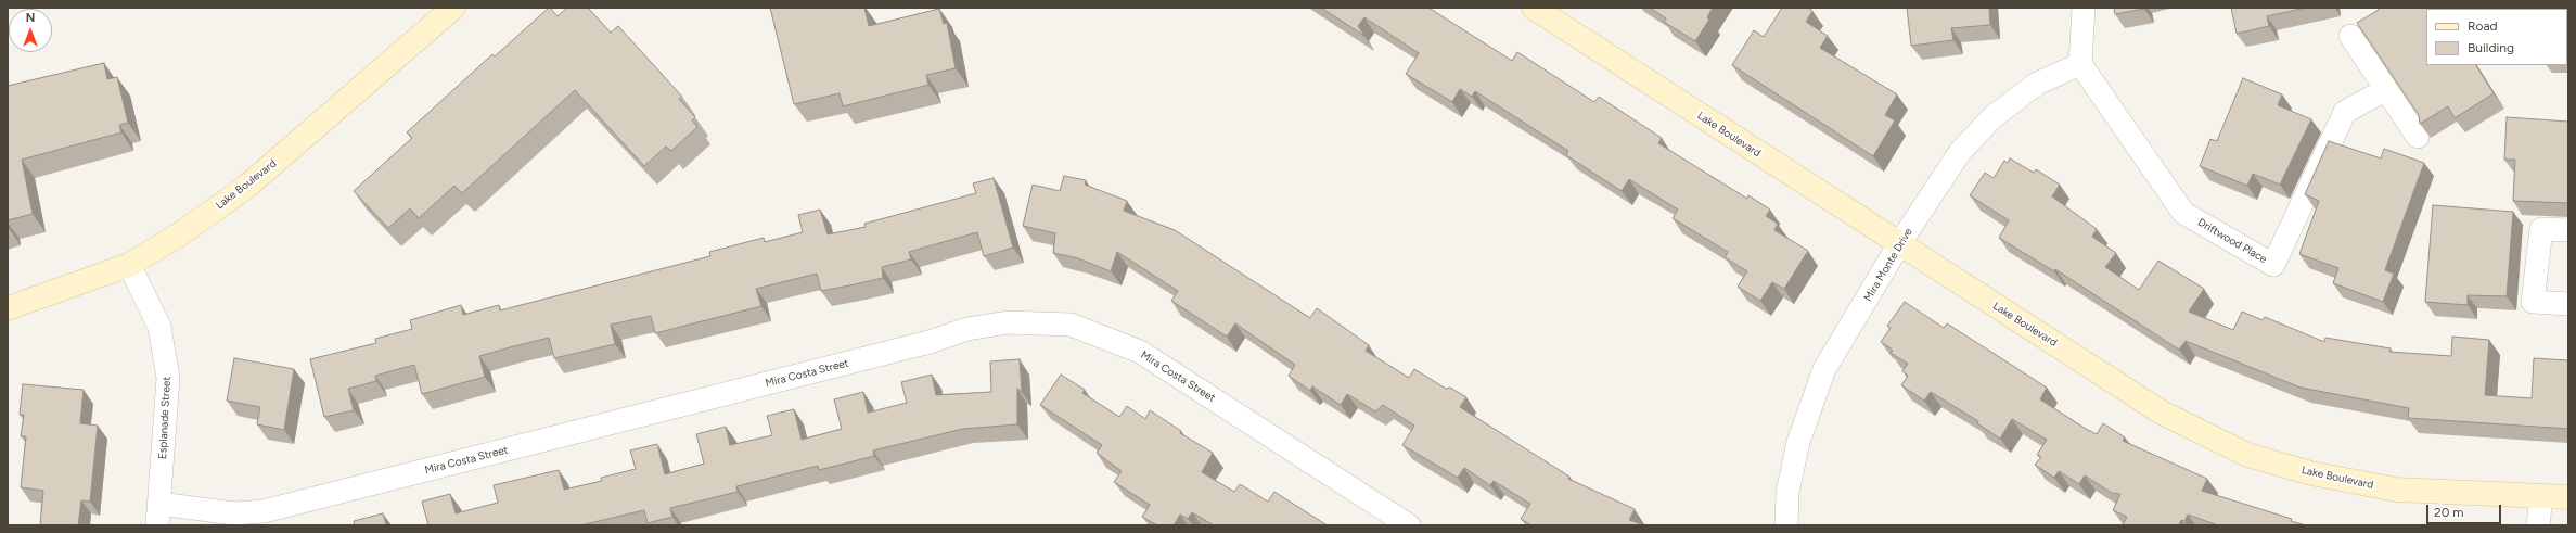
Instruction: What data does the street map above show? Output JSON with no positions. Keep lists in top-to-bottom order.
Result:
{
  "streets": {
    "main road": ["Lake Boulevard"],
    "street": [
      "Driftwood Place",
      "Mira Monte Drive",
      "Mira Costa Street",
      "Esplanade Street"
    ]
  },
  "crossings": [
    ["Lake Boulevard", "Mira Monte Drive"],
    ["Lake Boulevard", "Esplanade Street"],
    ["Driftwood Place", "Mira Monte Drive"],
    ["Mira Costa Street", "Esplanade Street"]
  ],
  "legend": ["Road", "Building"],
  "scale_bar": "20 m",
  "north": "top"
}
